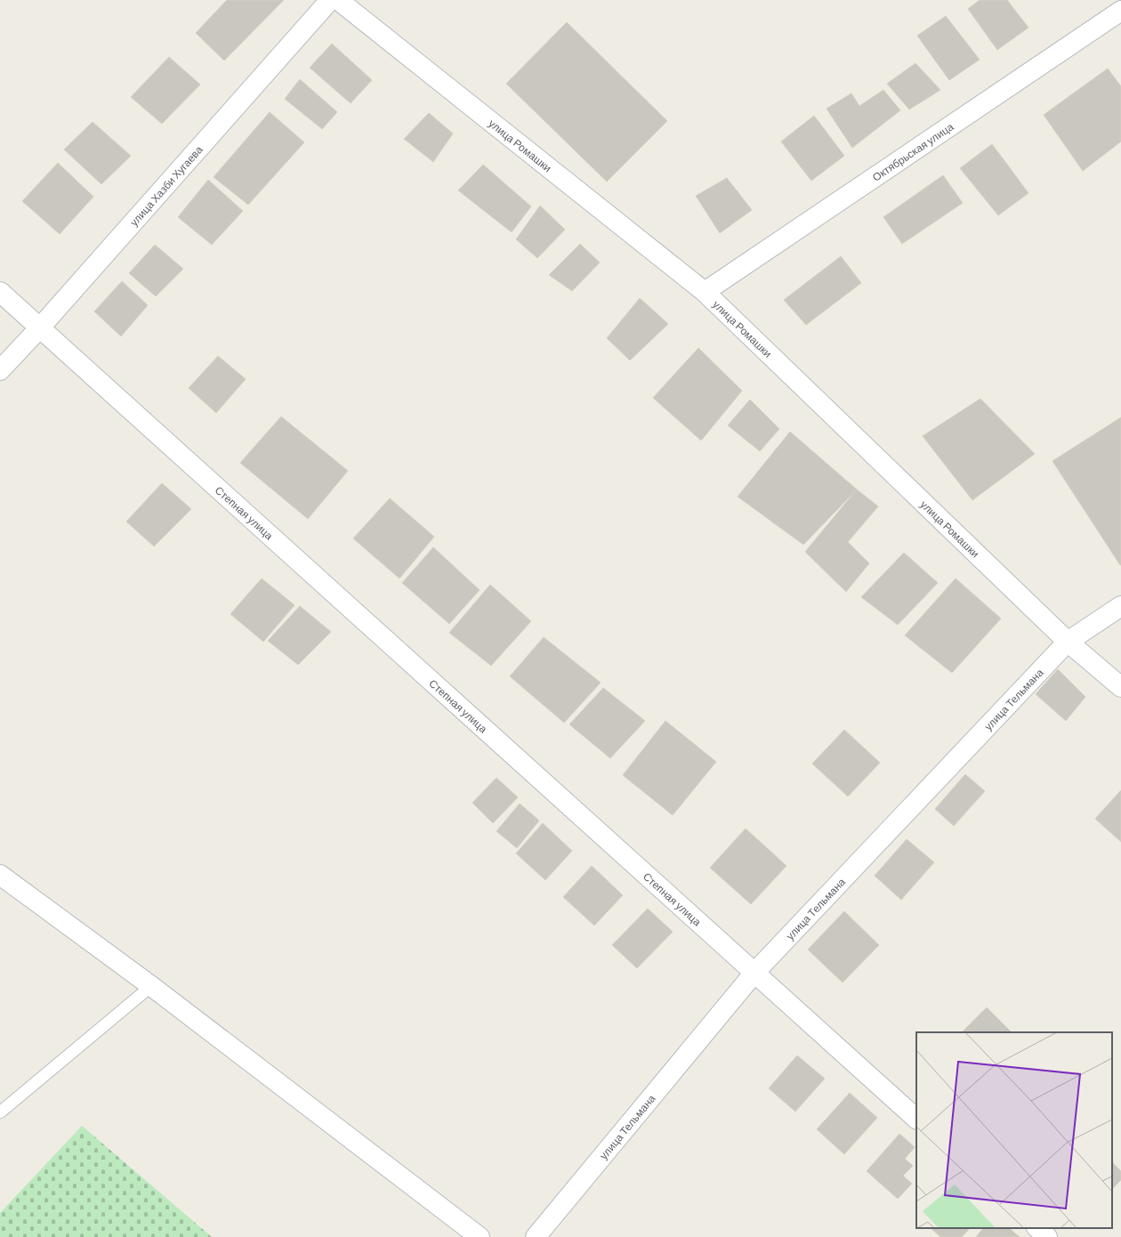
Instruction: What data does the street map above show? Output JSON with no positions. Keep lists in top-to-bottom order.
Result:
{
  "streets": {
    "street": [
      "улица Ромашки",
      "Октябрьская улица",
      "улица Хазби Хугаева",
      "Степная улица",
      "улица Тельмана"
    ]
  },
  "crossings": [
    ["улица Ромашки", "Октябрьская улица"],
    ["улица Ромашки", "улица Тельмана"],
    ["улица Хазби Хугаева", "Степная улица"],
    ["Степная улица", "улица Тельмана"]
  ]
}
